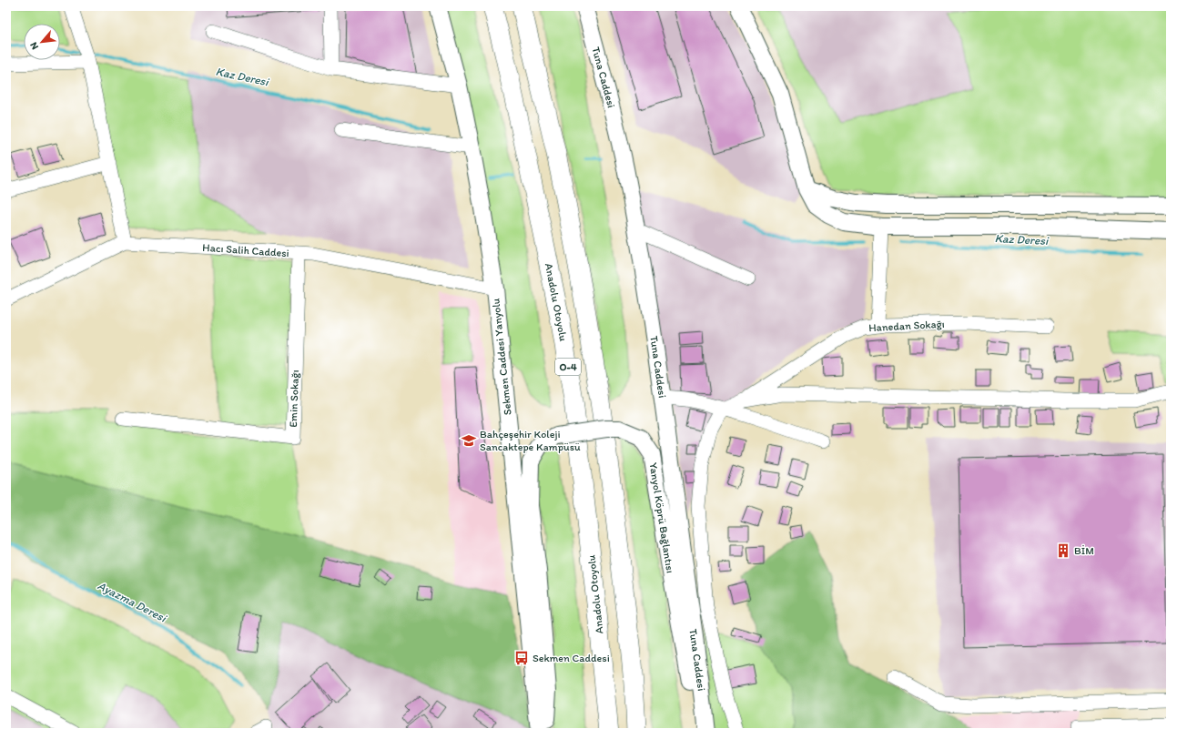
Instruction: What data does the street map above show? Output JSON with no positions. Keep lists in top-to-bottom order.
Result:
{
  "streets": {
    "highway": ["Anadolu Otoyolu", "O-4"],
    "main road": ["Tuna Caddesi", "Sekmen Caddesi Yanyolu", "Yanyol Köprü Bağlantısı"],
    "street": ["Hacı Salih Caddesi", "Hanedan Sokağı", "Emin Sokağı"]
  },
  "crossings": [
    ["Hacı Salih Caddesi", "Sekmen Caddesi Yanyolu"],
    ["Hacı Salih Caddesi", "Emin Sokağı"]
  ],
  "water": ["Kaz Deresi", "Ayazma Deresi"],
  "places": {
    "school or university": ["Bahçeşehir Koleji Sancaktepe Kampüsü"],
    "building": ["BİM"],
    "bus stop": ["Sekmen Caddesi"]
  },
  "north": "bottom left"
}
